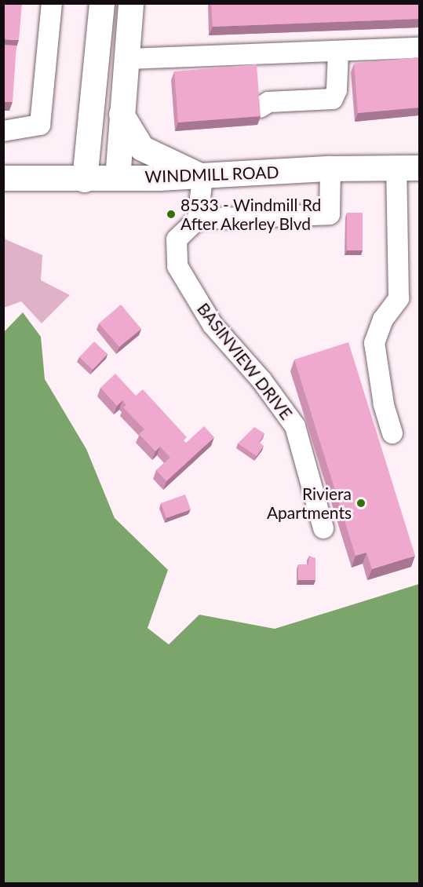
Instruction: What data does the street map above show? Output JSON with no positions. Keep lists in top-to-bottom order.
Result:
{
  "streets": {
    "main road": ["WINDMILL ROAD"],
    "street": ["BASINVIEW DRIVE"]
  },
  "places": ["8533 - Windmill Rd After Akerley Blvd", "Riviera Apartments"]
}
